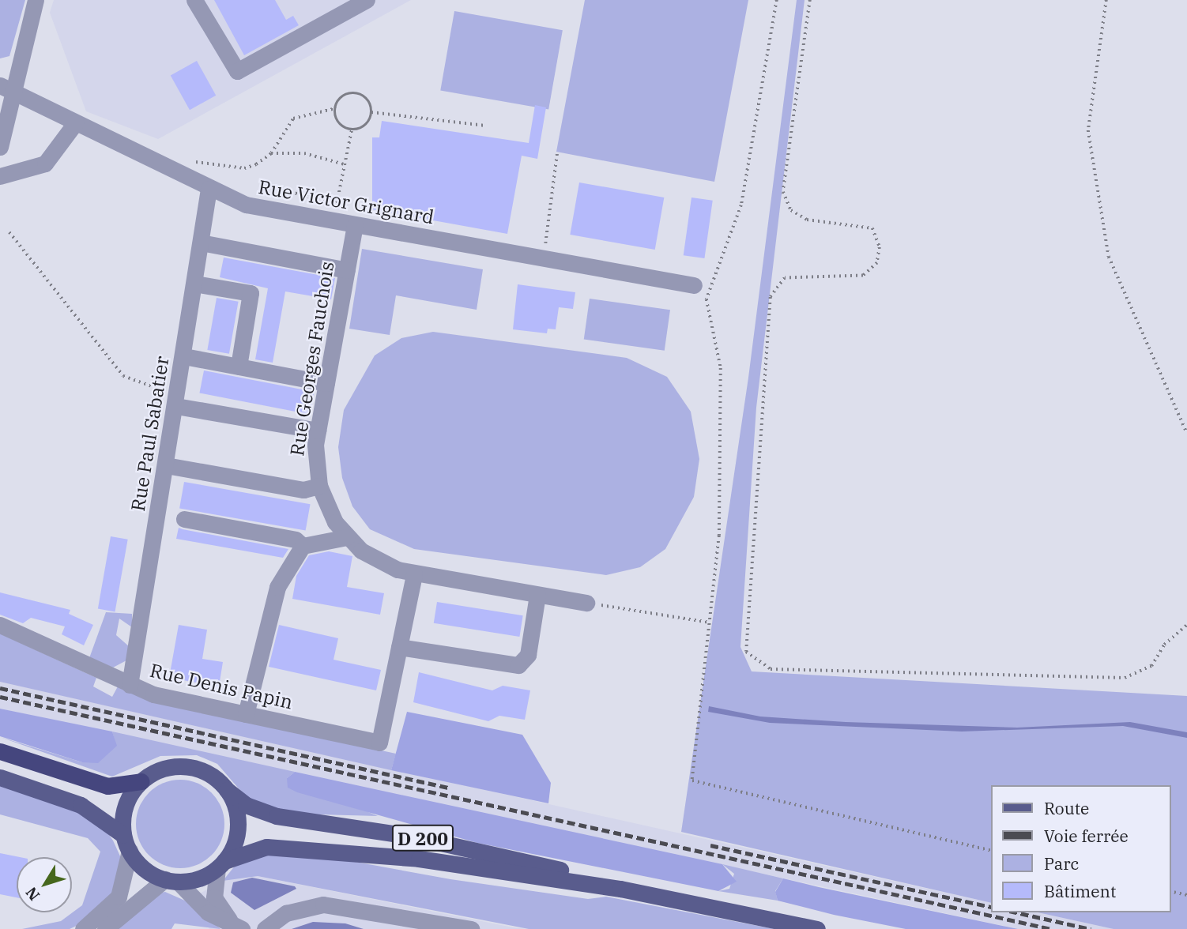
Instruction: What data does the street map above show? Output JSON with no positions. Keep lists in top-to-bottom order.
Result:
{
  "streets": {
    "main road": ["D 200"],
    "street": [
      "Rue Victor Grignard",
      "Rue Georges Fauchois",
      "Rue Paul Sabatier",
      "Rue Denis Papin"
    ]
  },
  "crossings": [
    ["Rue Victor Grignard", "Rue Georges Fauchois"],
    ["Rue Victor Grignard", "Rue Paul Sabatier"],
    ["Rue Paul Sabatier", "Rue Denis Papin"]
  ],
  "legend": [
    "Route",
    "Voie ferrée",
    "Parc",
    "Bâtiment"
  ],
  "north": "bottom left"
}
